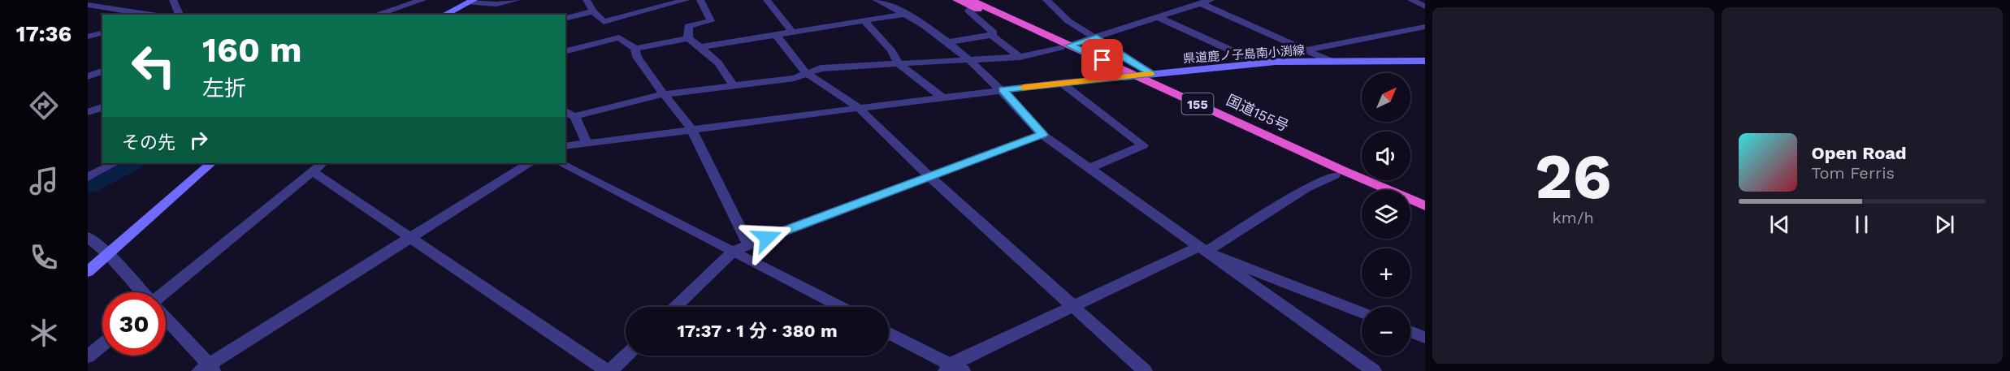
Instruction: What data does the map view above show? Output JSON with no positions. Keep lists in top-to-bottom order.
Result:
{
  "streets": {
    "highway": ["155", "国道155号"],
    "main road": ["県道鹿ノ子島南小渕線"]
  },
  "crossings": [
    ["県道鹿ノ子島南小渕線", "国道155号"]
  ],
  "north": "top right",
  "page": {
    "tabs": "17:36",
    "tile": ["26", "km/h"],
    "turn": ["160 m", "左折"],
    "map_buttons": ["+", "−"],
    "then": "その先",
    "song": ["Open Road", "Tom Ferris"],
    "limit": "30",
    "trip": "17:37 · 1 分 · 380 m"
  }
}
